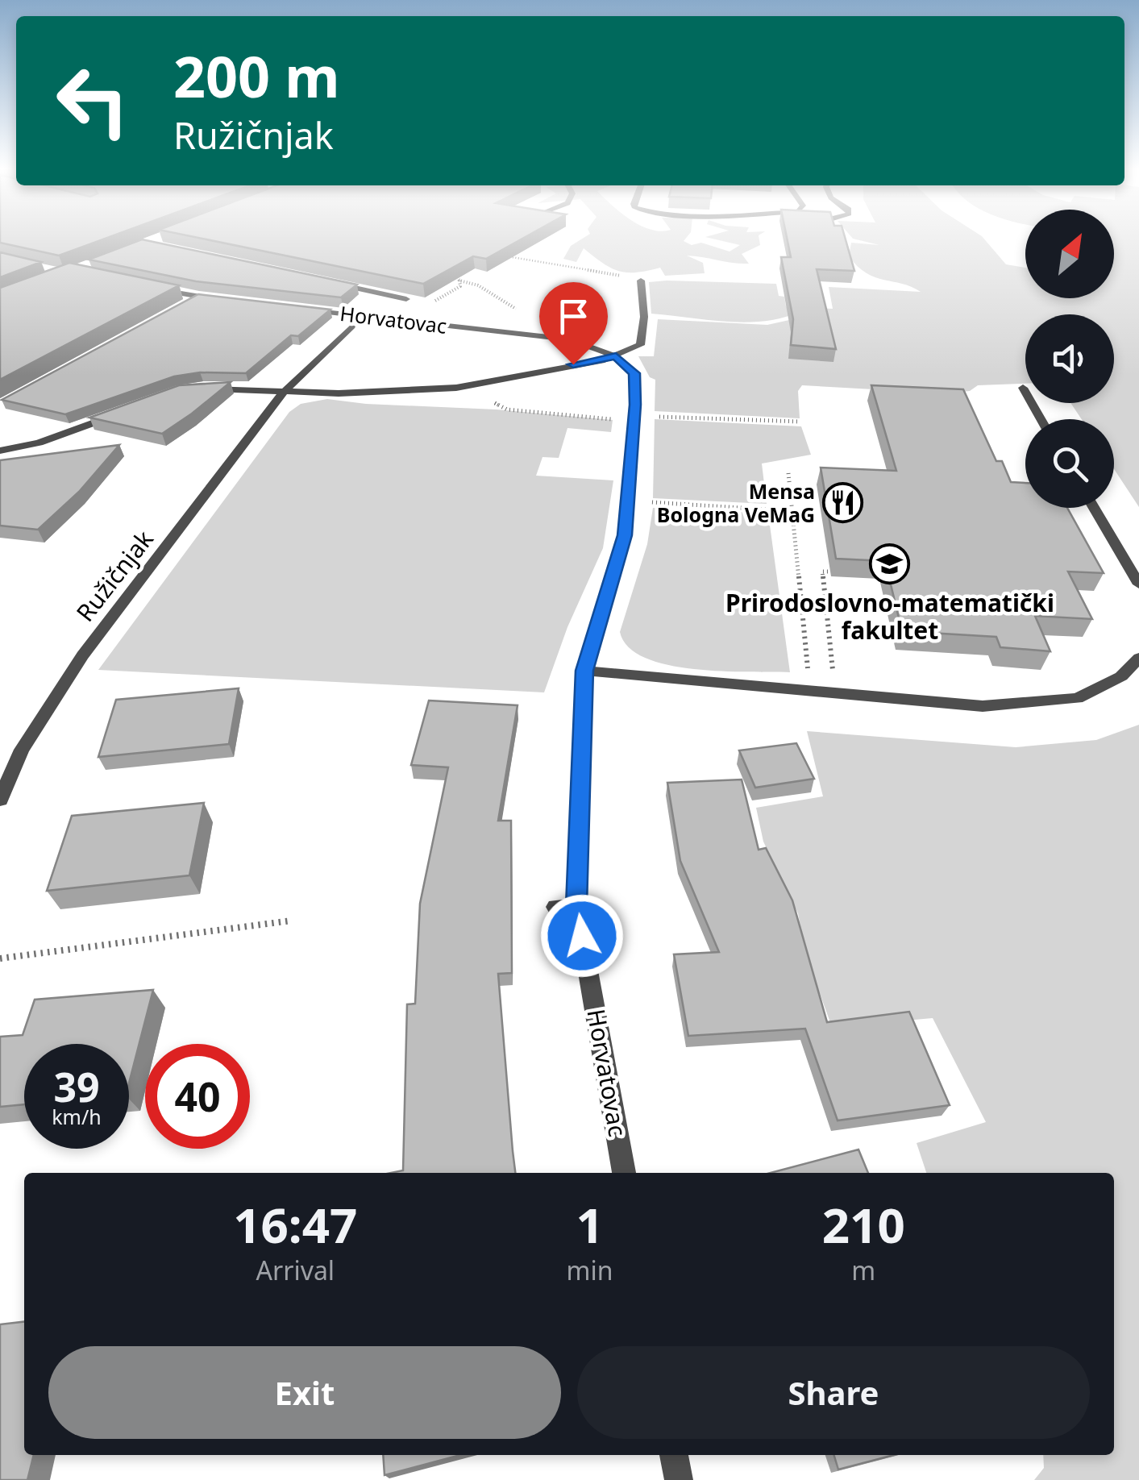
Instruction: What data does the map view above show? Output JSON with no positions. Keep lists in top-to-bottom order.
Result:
{
  "streets": {
    "street": ["Horvatovac", "Ružičnjak"]
  },
  "places": {
    "restaurant": ["Mensa Bologna VeMaG"],
    "school or university": ["Prirodoslovno-matematički fakultet"]
  },
  "north": "top right",
  "page": {
    "turn": ["200 m", "Ružičnjak"],
    "speed": "39 km/h",
    "limit": "40",
    "eta": [
      "16:47",
      "Arrival",
      "1",
      "min",
      "210",
      "m"
    ],
    "buttons": ["Exit", "Share"]
  }
}
